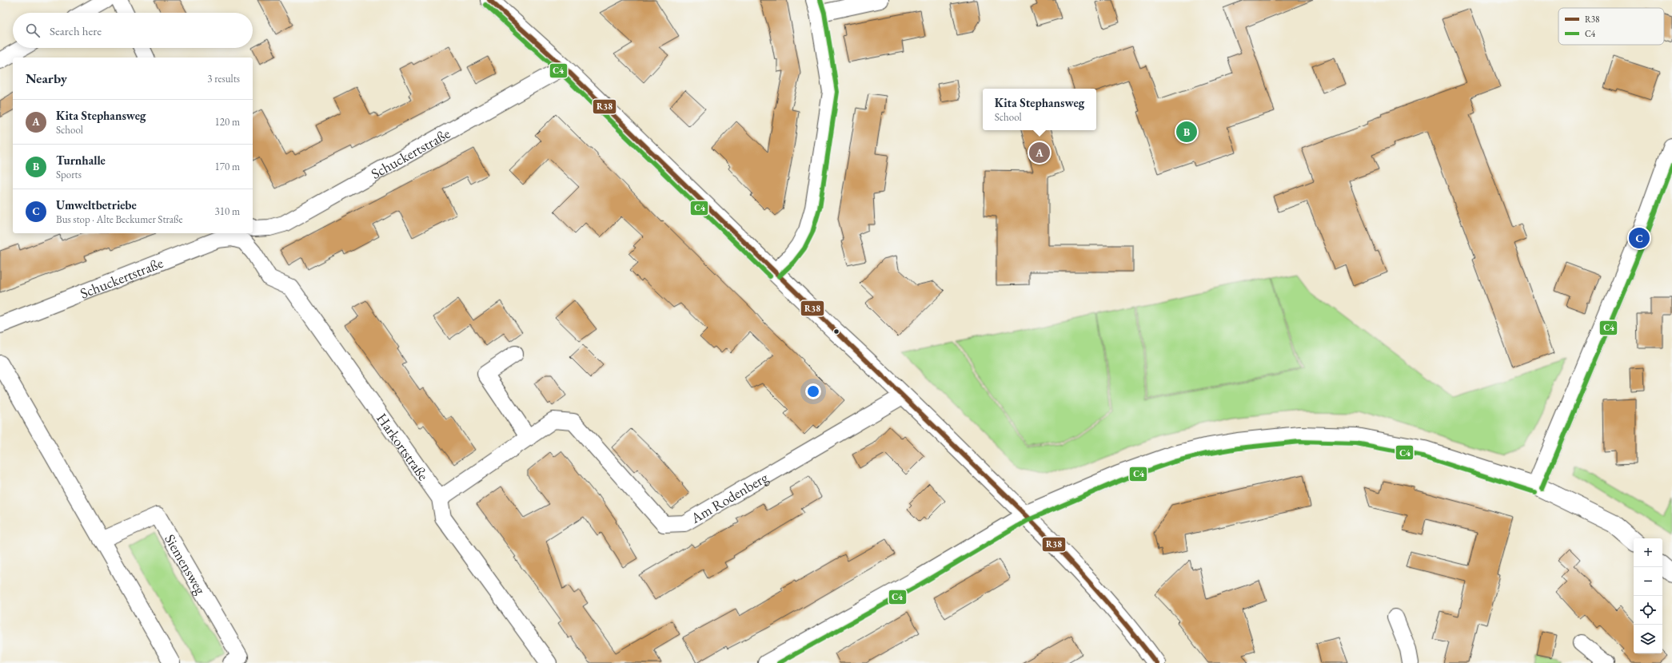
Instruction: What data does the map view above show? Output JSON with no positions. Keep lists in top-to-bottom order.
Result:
{
  "streets": {
    "street": [
      "Schuckertstraße",
      "Harkortstraße",
      "Am Rodenberg",
      "Siemensweg"
    ]
  },
  "crossings": [
    ["Schuckertstraße", "Harkortstraße"],
    ["Harkortstraße", "Am Rodenberg"]
  ],
  "lines": ["transit line R38", "transit line C4"],
  "legend": ["R38", "C4"],
  "page": {
    "search": "Search here",
    "heading": ["Nearby", "3 results"],
    "popup": ["Kita Stephansweg", "School"],
    "list": [
      {
        "mark": "A",
        "name": "Kita Stephansweg",
        "note": "School",
        "value": "120 m"
      },
      {
        "mark": "B",
        "name": "Turnhalle",
        "note": "Sports",
        "value": "170 m"
      },
      {
        "mark": "C",
        "name": "Umweltbetriebe",
        "note": "Bus stop · Alte Beckumer Straße",
        "value": "310 m"
      }
    ],
    "pins": ["B", "A", "C"],
    "map_buttons": ["+", "−"]
  }
}
